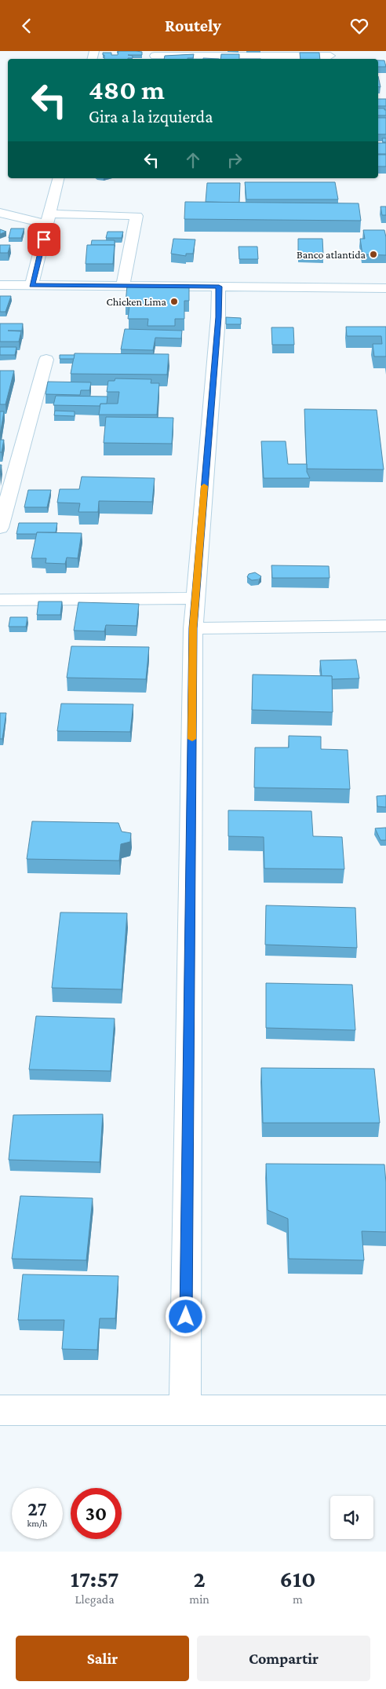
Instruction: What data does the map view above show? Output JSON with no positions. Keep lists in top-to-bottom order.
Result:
{
  "places": ["Banco atlantida", "Chicken Lima"],
  "page": {
    "header": "Routely",
    "turn": ["480 m", "Gira a la izquierda"],
    "speed": "27 km/h",
    "limit": "30",
    "eta": [
      "17:57",
      "Llegada",
      "2",
      "min",
      "610",
      "m"
    ],
    "buttons": ["Salir", "Compartir"]
  }
}
